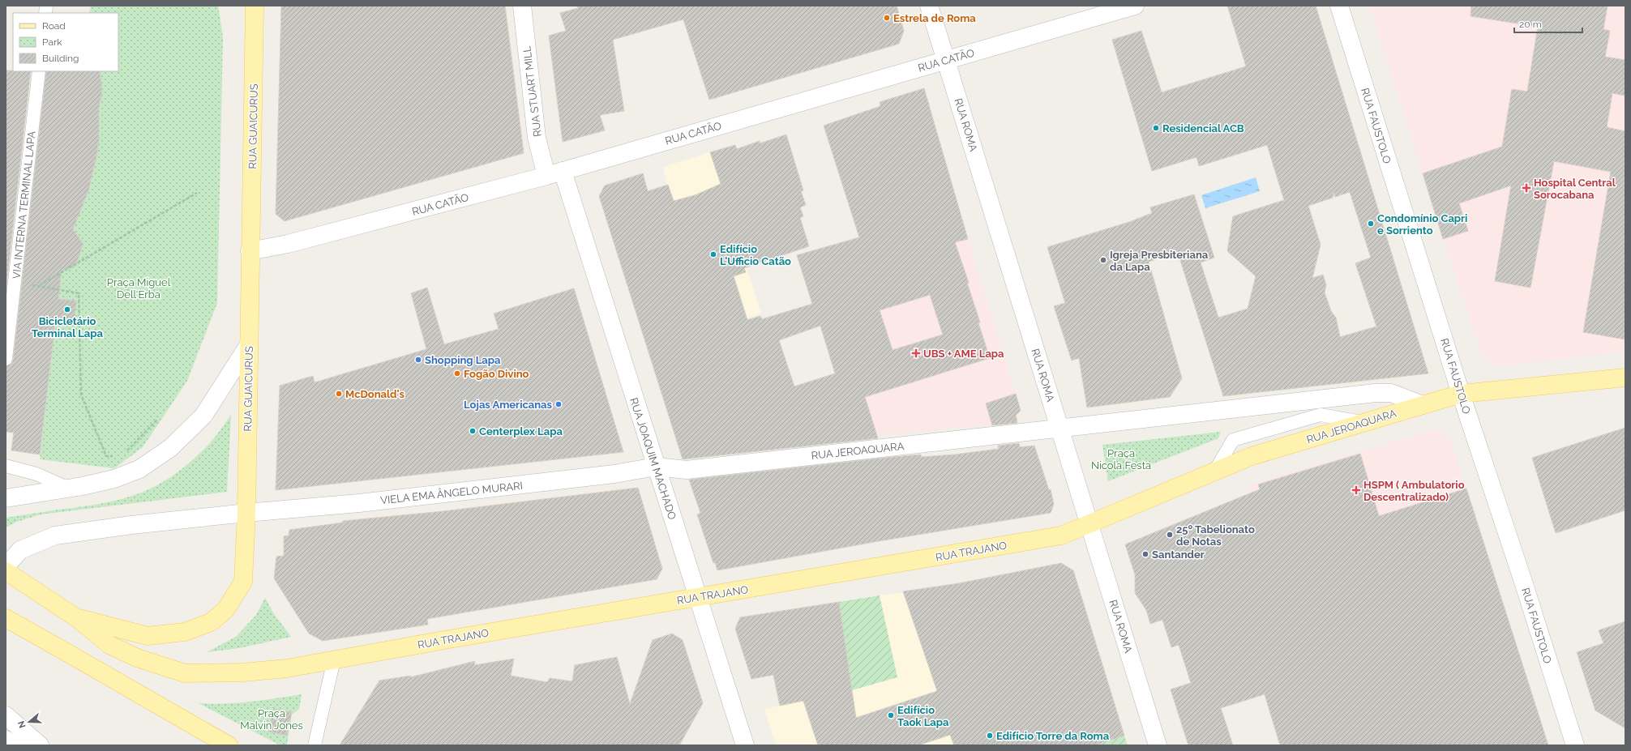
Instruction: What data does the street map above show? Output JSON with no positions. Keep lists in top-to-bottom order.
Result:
{
  "streets": {
    "main road": ["RUA GUAICURUS", "RUA JEROAQUARA", "RUA TRAJANO"],
    "street": [
      "RUA CATÃO",
      "RUA STUART MILL",
      "RUA ROMA",
      "RUA FAUSTOLO",
      "RUA JOAQUIM MACHADO",
      "VIELA EMA ÂNGELO MURARI"
    ],
    "lane": ["VIA INTERNA TERMINAL LAPA"]
  },
  "crossings": [
    ["RUA CATÃO", "RUA STUART MILL"],
    ["RUA CATÃO", "RUA ROMA"],
    ["RUA CATÃO", "RUA GUAICURUS"],
    ["RUA CATÃO", "RUA JOAQUIM MACHADO"],
    ["RUA ROMA", "RUA JEROAQUARA"],
    ["RUA ROMA", "RUA TRAJANO"],
    ["RUA FAUSTOLO", "RUA JEROAQUARA"],
    ["RUA GUAICURUS", "VIELA EMA ÂNGELO MURARI"],
    ["RUA JEROAQUARA", "RUA JOAQUIM MACHADO"],
    ["RUA JEROAQUARA", "VIELA EMA ÂNGELO MURARI"],
    ["RUA JEROAQUARA", "RUA TRAJANO"],
    ["RUA JOAQUIM MACHADO", "VIELA EMA ÂNGELO MURARI"],
    ["RUA JOAQUIM MACHADO", "RUA TRAJANO"]
  ],
  "parks": ["Praça Miguel Dell'Erba", "Praça Nicola Festa", "Praça Malvin Jones"],
  "places": {
    "other": [
      "Estrela de Roma",
      "Residencial ACB",
      "Condomínio Capri e Sorriento",
      "Edifício L'Ufficio Catão",
      "Igreja Presbiteriana da Lapa",
      "Bicicletário Terminal Lapa",
      "Shopping Lapa",
      "Fogão Divino",
      "McDonald's",
      "Lojas Americanas",
      "Centerplex Lapa",
      "25º Tabelionato de Notas",
      "Santander",
      "Edifício Taok Lapa",
      "Edifício Torre da Roma"
    ],
    "health": ["Hospital Central Sorocabana", "UBS + AME Lapa", "HSPM ( Ambulatorio Descentralizado)"]
  },
  "legend": ["Road", "Park", "Building"],
  "scale_bar": "20 m",
  "north": "left"
}
